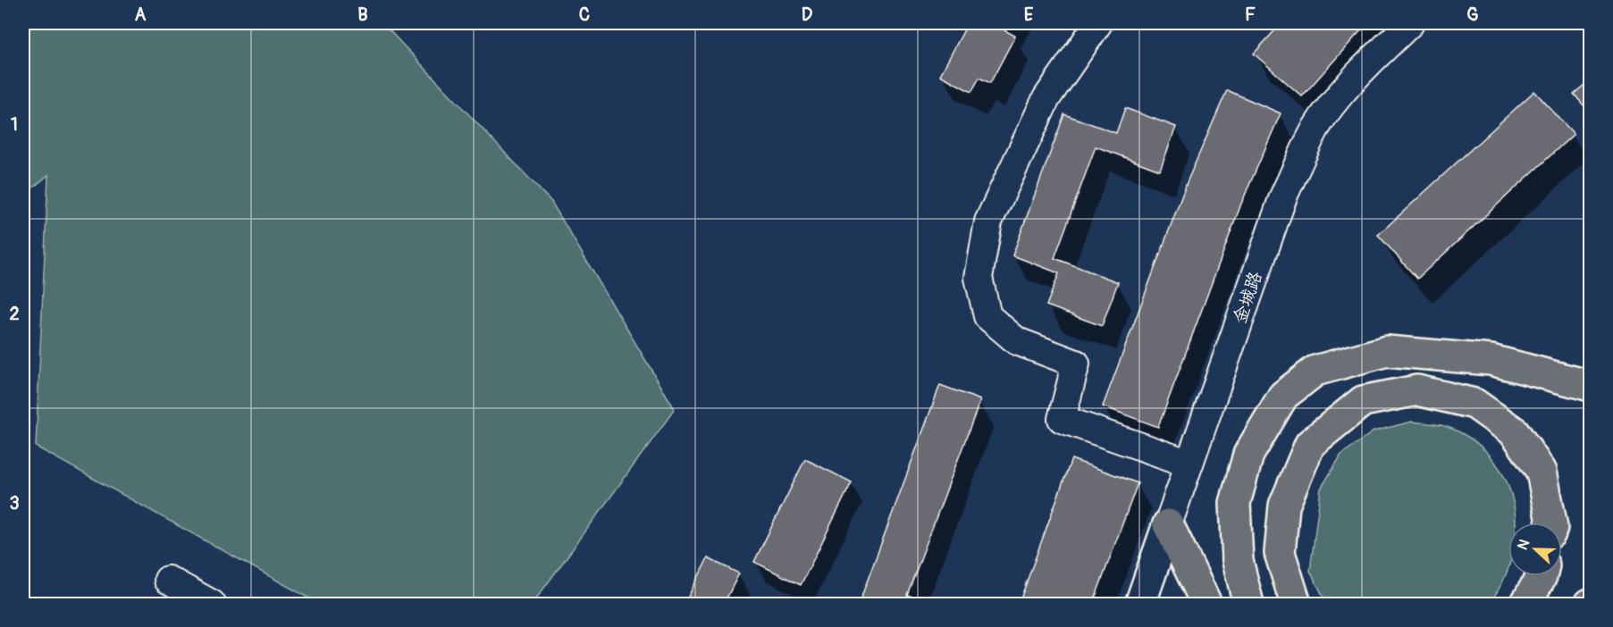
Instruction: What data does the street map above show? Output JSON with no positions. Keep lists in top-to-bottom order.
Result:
{
  "streets": {
    "street": ["金城路"]
  },
  "north": "left",
  "grid": {
    "columns": [
      "A",
      "B",
      "C",
      "D",
      "E",
      "F",
      "G"
    ],
    "rows": ["1", "2", "3"]
  }
}
